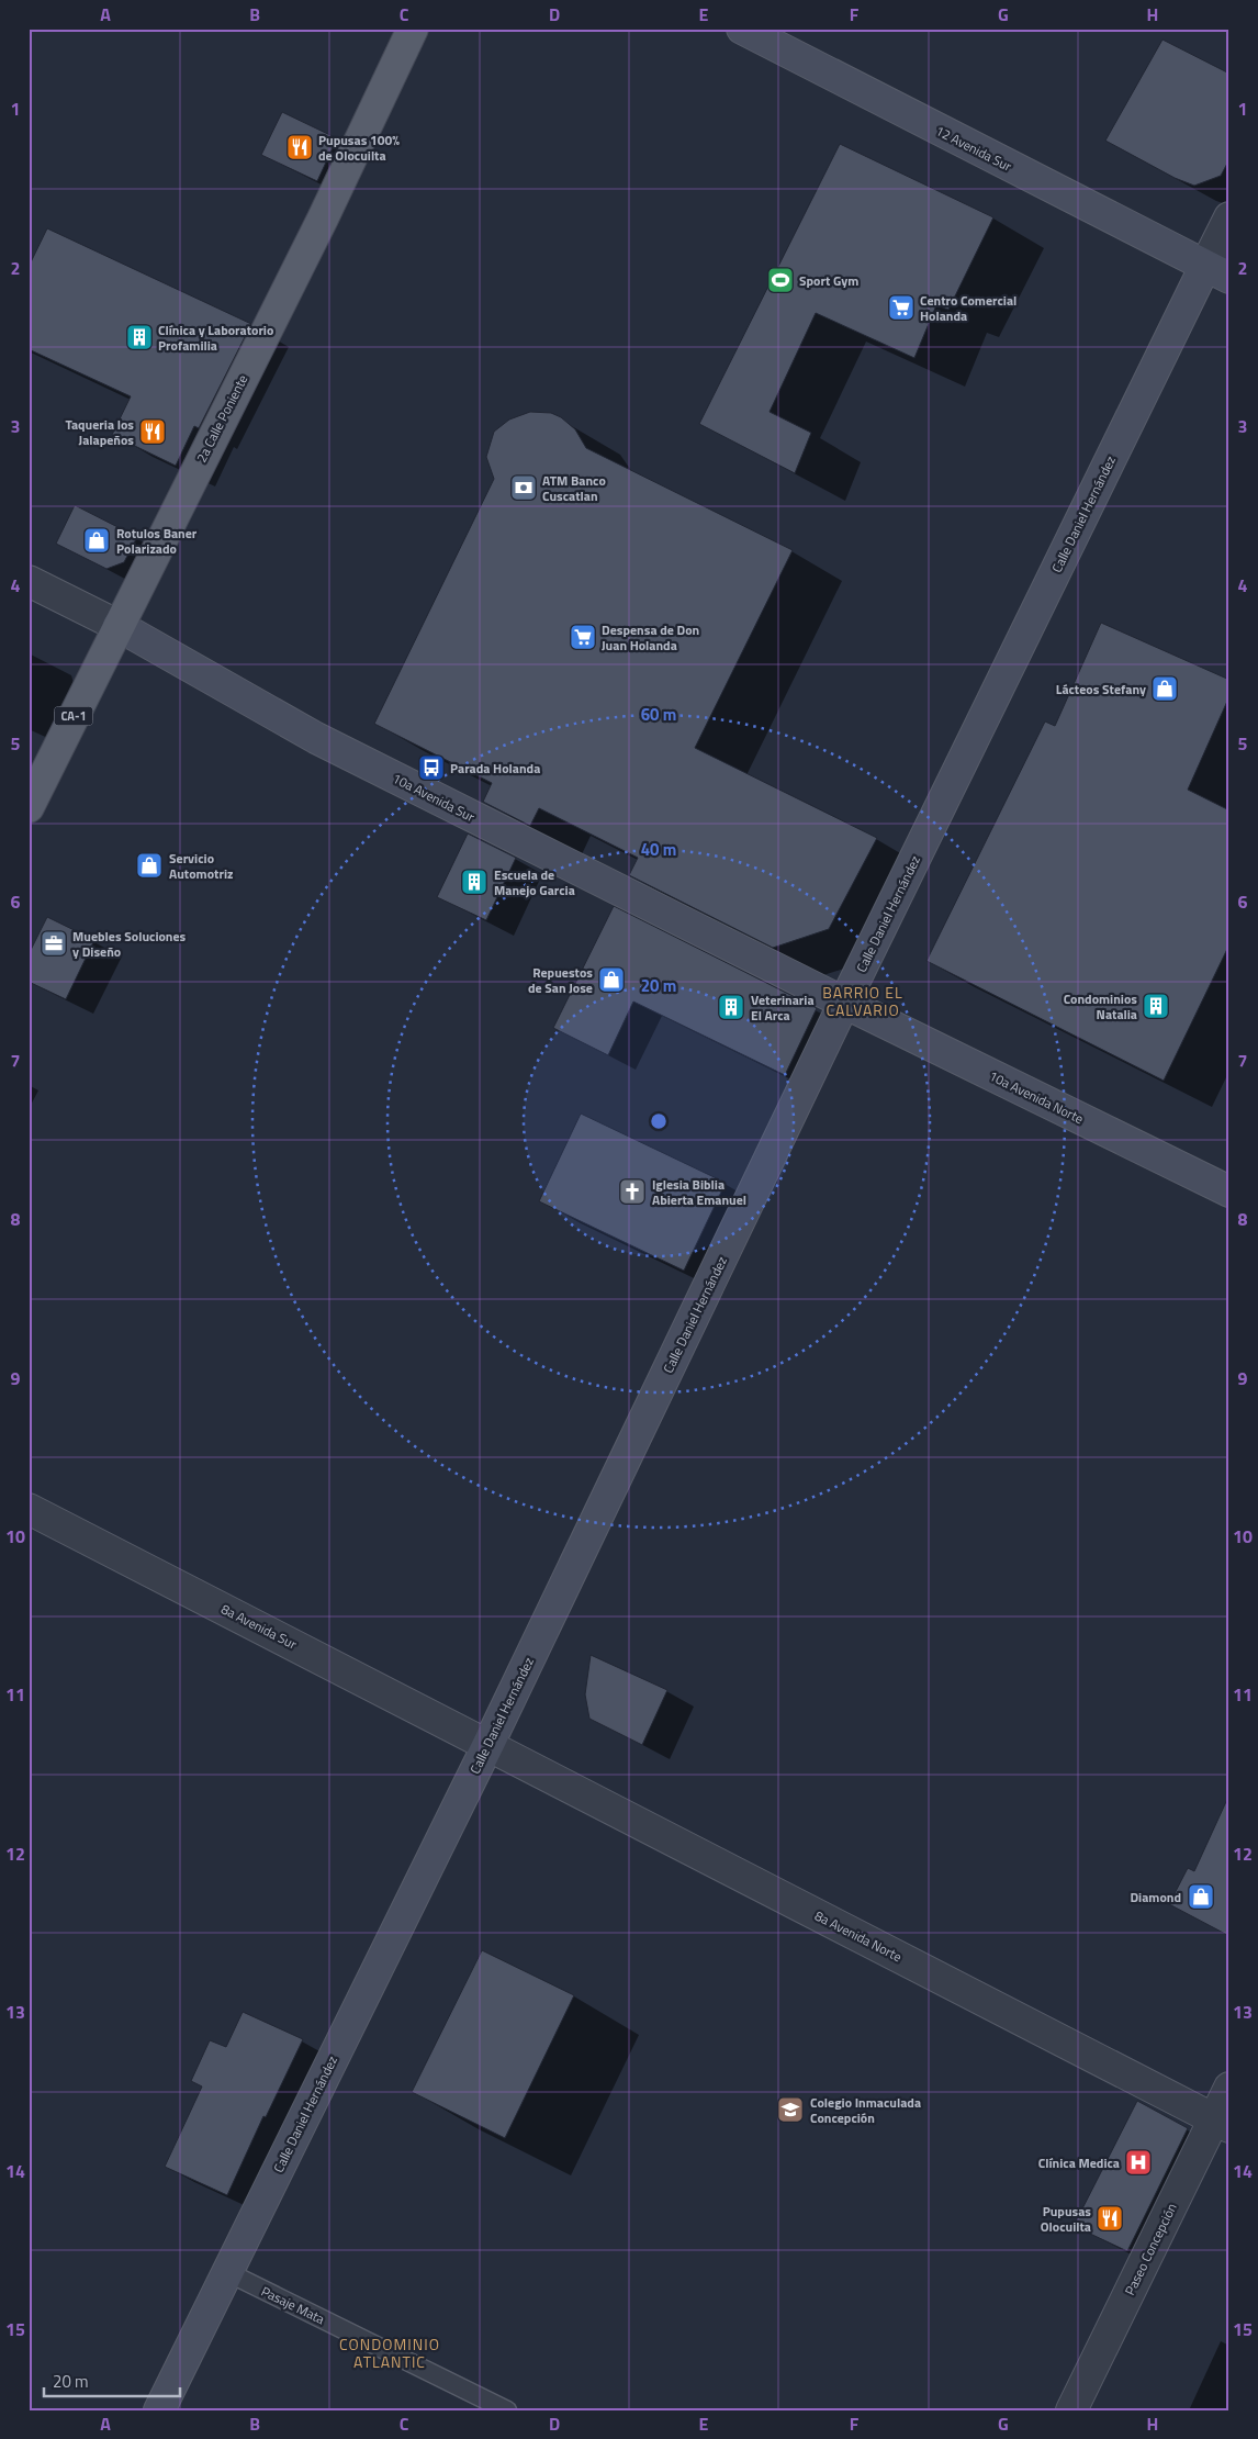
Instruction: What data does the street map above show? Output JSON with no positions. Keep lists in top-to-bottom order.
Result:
{
  "streets": {
    "main road": ["2a Calle Poniente", "CA-1"],
    "street": [
      "12 Avenida Sur",
      "Calle Daniel Hernández",
      "10a Avenida Sur",
      "10a Avenida Norte",
      "8a Avenida Sur",
      "8a Avenida Norte",
      "Paseo Concepción"
    ],
    "lane": ["Pasaje Mata"]
  },
  "crossings": [
    ["12 Avenida Sur", "Calle Daniel Hernández"],
    ["2a Calle Poniente", "10a Avenida Sur"],
    ["Calle Daniel Hernández", "10a Avenida Sur"],
    ["Calle Daniel Hernández", "10a Avenida Norte"],
    ["Calle Daniel Hernández", "8a Avenida Sur"],
    ["Calle Daniel Hernández", "8a Avenida Norte"],
    ["Calle Daniel Hernández", "Pasaje Mata"],
    ["10a Avenida Sur", "10a Avenida Norte"],
    ["8a Avenida Sur", "8a Avenida Norte"],
    ["8a Avenida Norte", "Paseo Concepción"]
  ],
  "districts": ["BARRIO EL CALVARIO", "CONDOMINIO ATLANTIC"],
  "places": {
    "restaurant": ["Pupusas 100% de Olocuilta", "Taqueria los Jalapeños", "Pupusas Olocuilta"],
    "sports": ["Sport Gym"],
    "supermarket": ["Centro Comercial Holanda", "Despensa de Don Juan Holanda"],
    "building": [
      "Clínica y Laboratorio Profamilia",
      "Escuela de Manejo Garcia",
      "Condominios Natalia",
      "Veterinaria El Arca"
    ],
    "bank": ["ATM Banco Cuscatlan"],
    "shop": [
      "Rotulos Baner Polarizado",
      "Lácteos Stefany",
      "Servicio Automotriz",
      "Repuestos de San Jose",
      "Diamond"
    ],
    "bus stop": ["Parada Holanda"],
    "office": ["Muebles Soluciones y Diseño"],
    "church": ["Iglesia Biblia Abierta Emanuel"],
    "school or university": ["Colegio Inmaculada Concepción"],
    "hospital": ["Clínica Medica"]
  },
  "scale_bar": "20 m",
  "grid": {
    "columns": [
      "A",
      "B",
      "C",
      "D",
      "E",
      "F",
      "G",
      "H"
    ],
    "rows": [
      "1",
      "2",
      "3",
      "4",
      "5",
      "6",
      "7",
      "8",
      "9",
      "10",
      "11",
      "12",
      "13",
      "14",
      "15"
    ]
  },
  "rings": ["60 m", "40 m", "20 m"]
}
